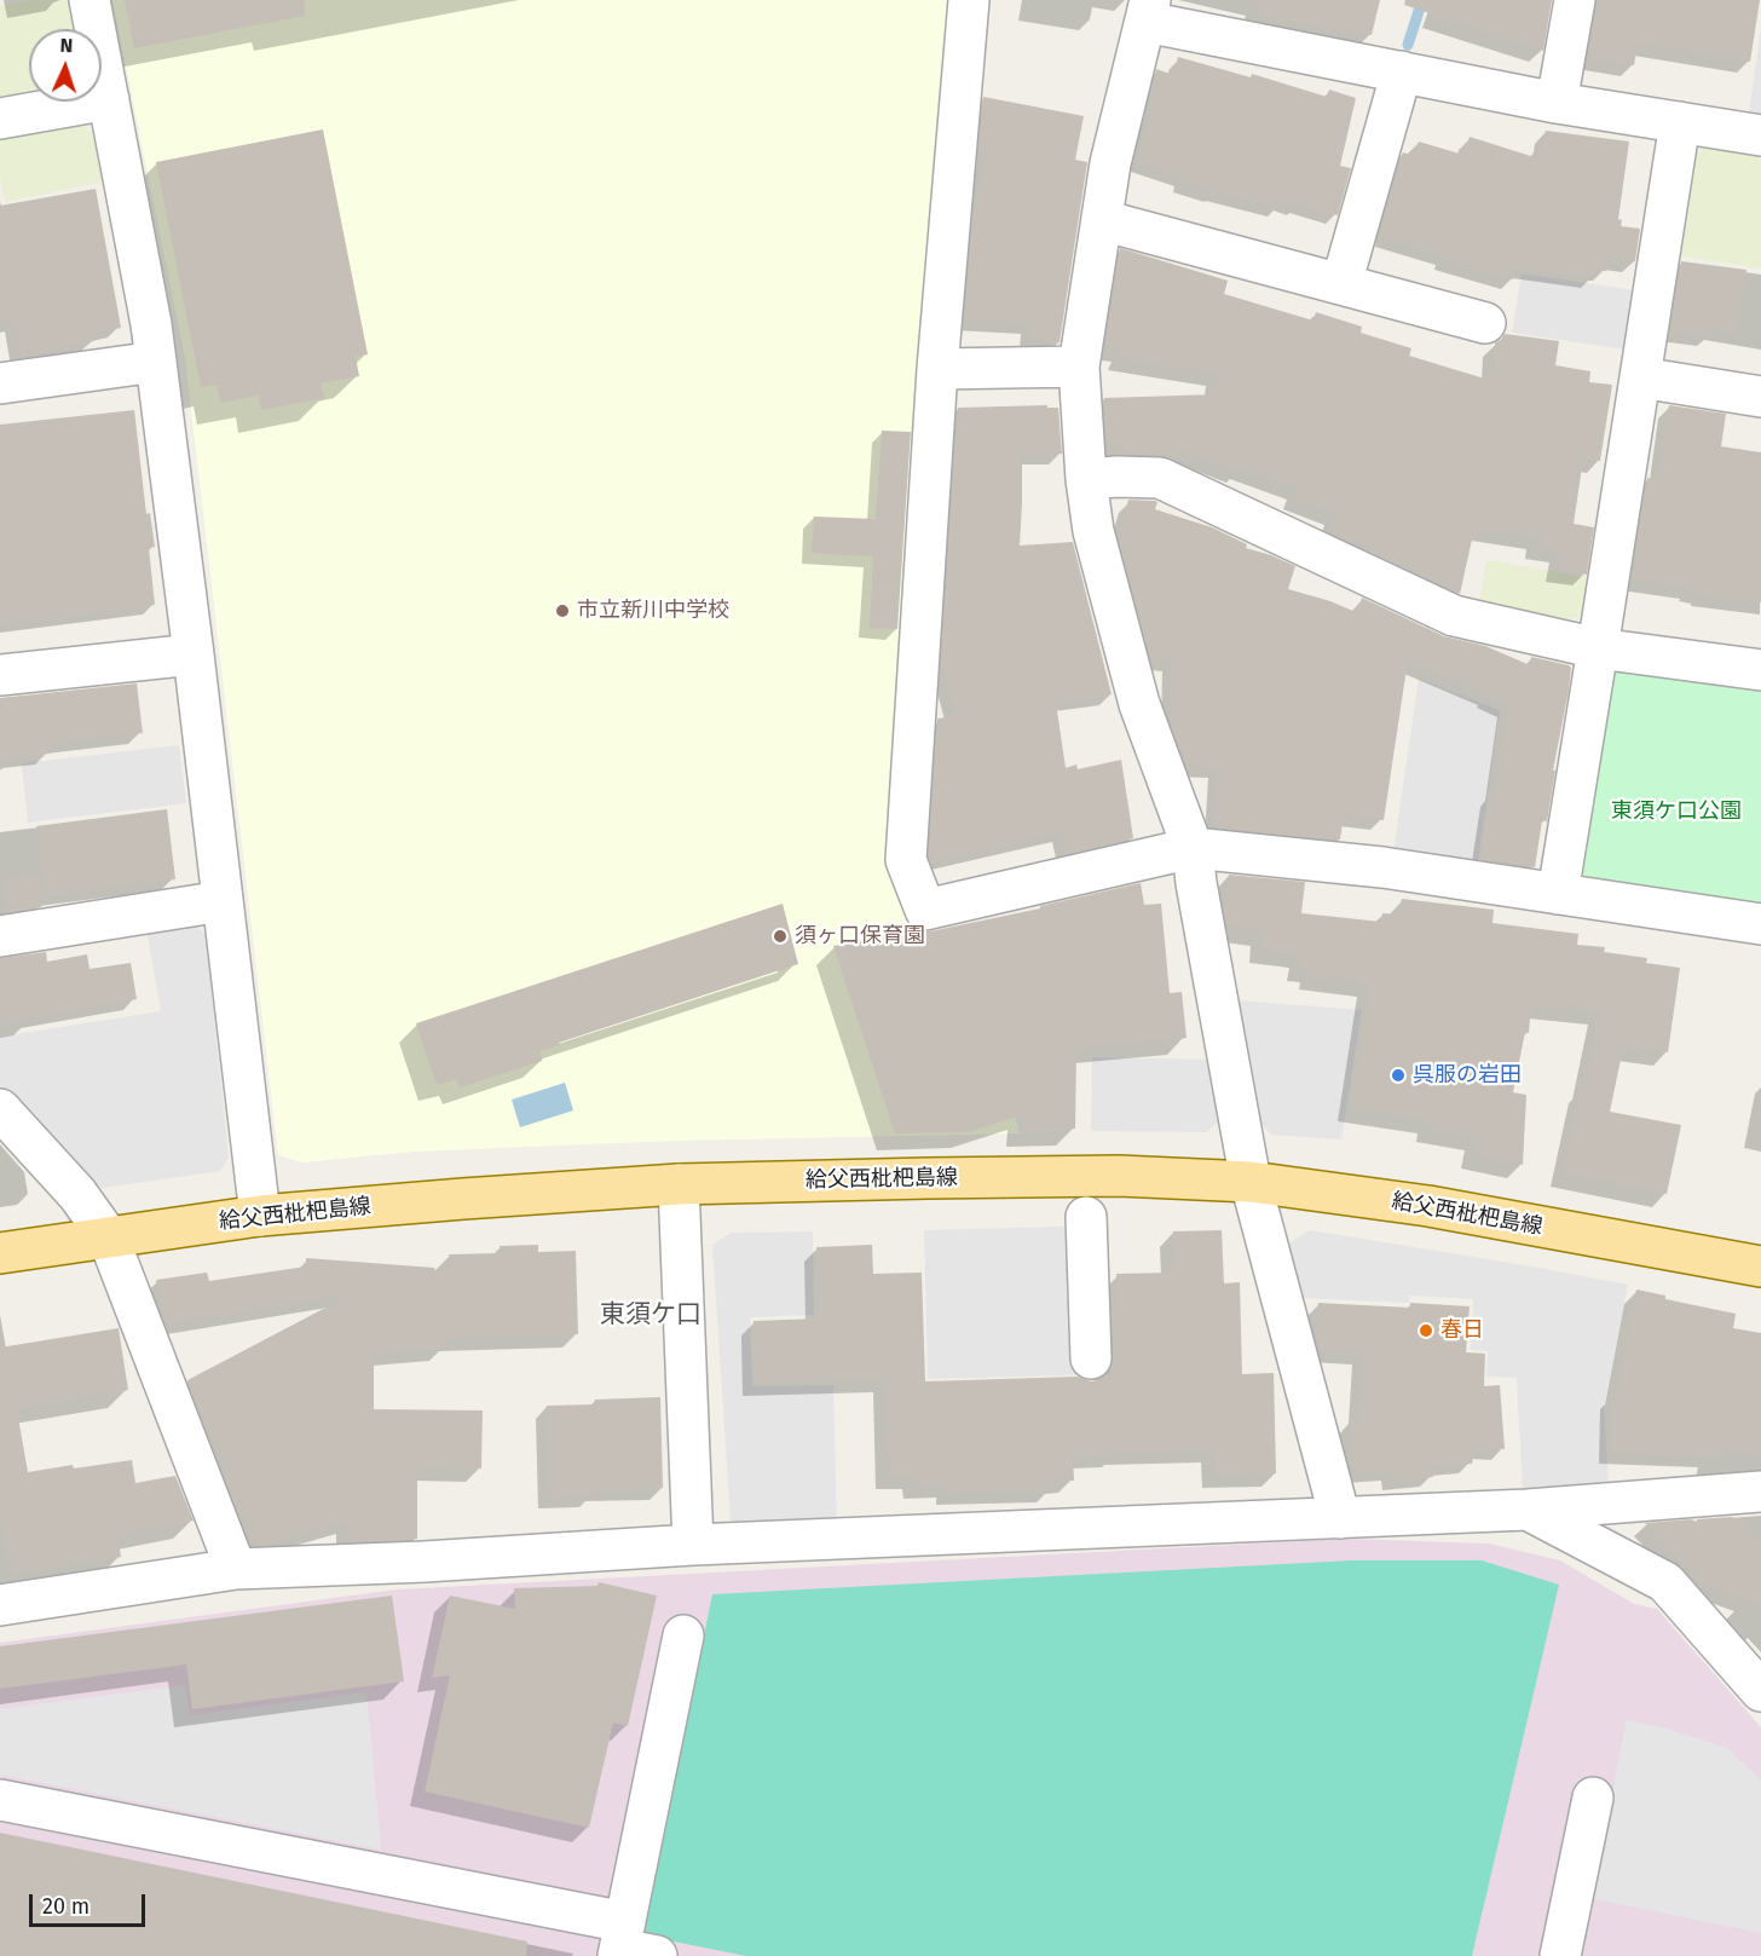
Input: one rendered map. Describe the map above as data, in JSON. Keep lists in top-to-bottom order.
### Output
{
  "streets": {
    "main road": ["給父西枇杷島線"]
  },
  "districts": ["東須ケ口"],
  "parks": ["東須ケ口公園"],
  "places": [
    "市立新川中学校",
    "須ヶ口保育園",
    "呉服の岩田",
    "春日"
  ],
  "scale_bar": "20 m",
  "north": "top"
}
